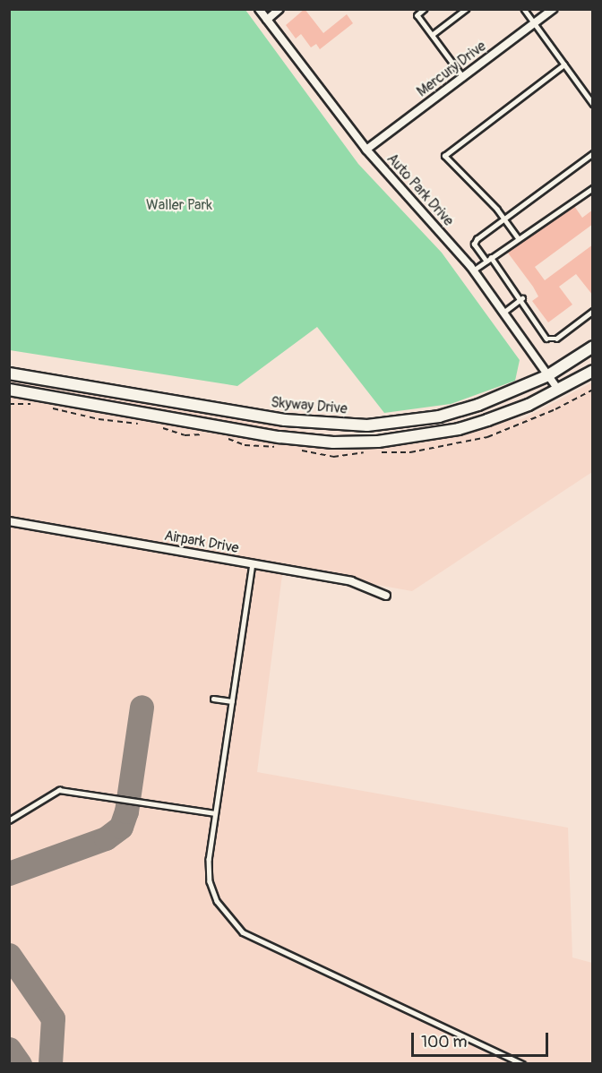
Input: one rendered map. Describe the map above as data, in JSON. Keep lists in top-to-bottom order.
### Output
{
  "streets": {
    "main road": ["Skyway Drive"],
    "street": ["Mercury Drive", "Auto Park Drive", "Airpark Drive"]
  },
  "crossings": [
    ["Mercury Drive", "Auto Park Drive"],
    ["Auto Park Drive", "Skyway Drive"]
  ],
  "parks": ["Waller Park"],
  "scale_bar": "100 m"
}
